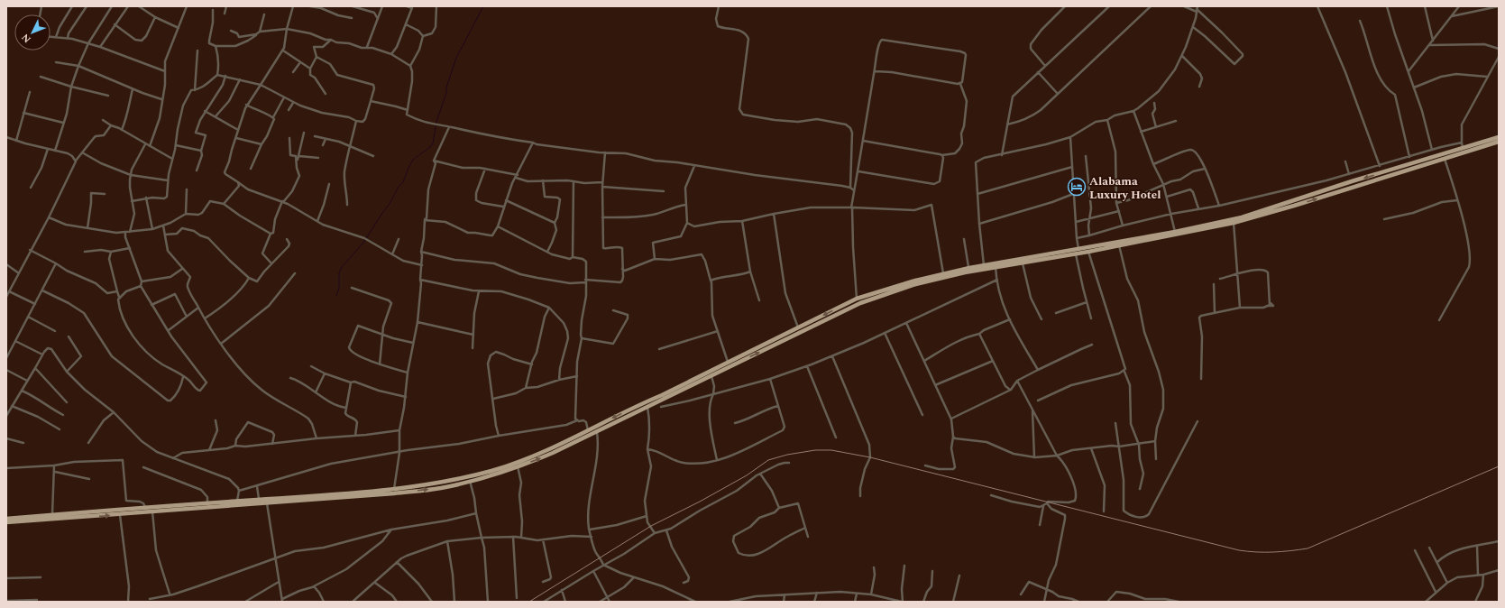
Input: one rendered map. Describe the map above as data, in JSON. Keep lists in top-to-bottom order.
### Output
{
  "places": {
    "hotel": ["Alabama Luxury Hotel"]
  },
  "north": "bottom left"
}
